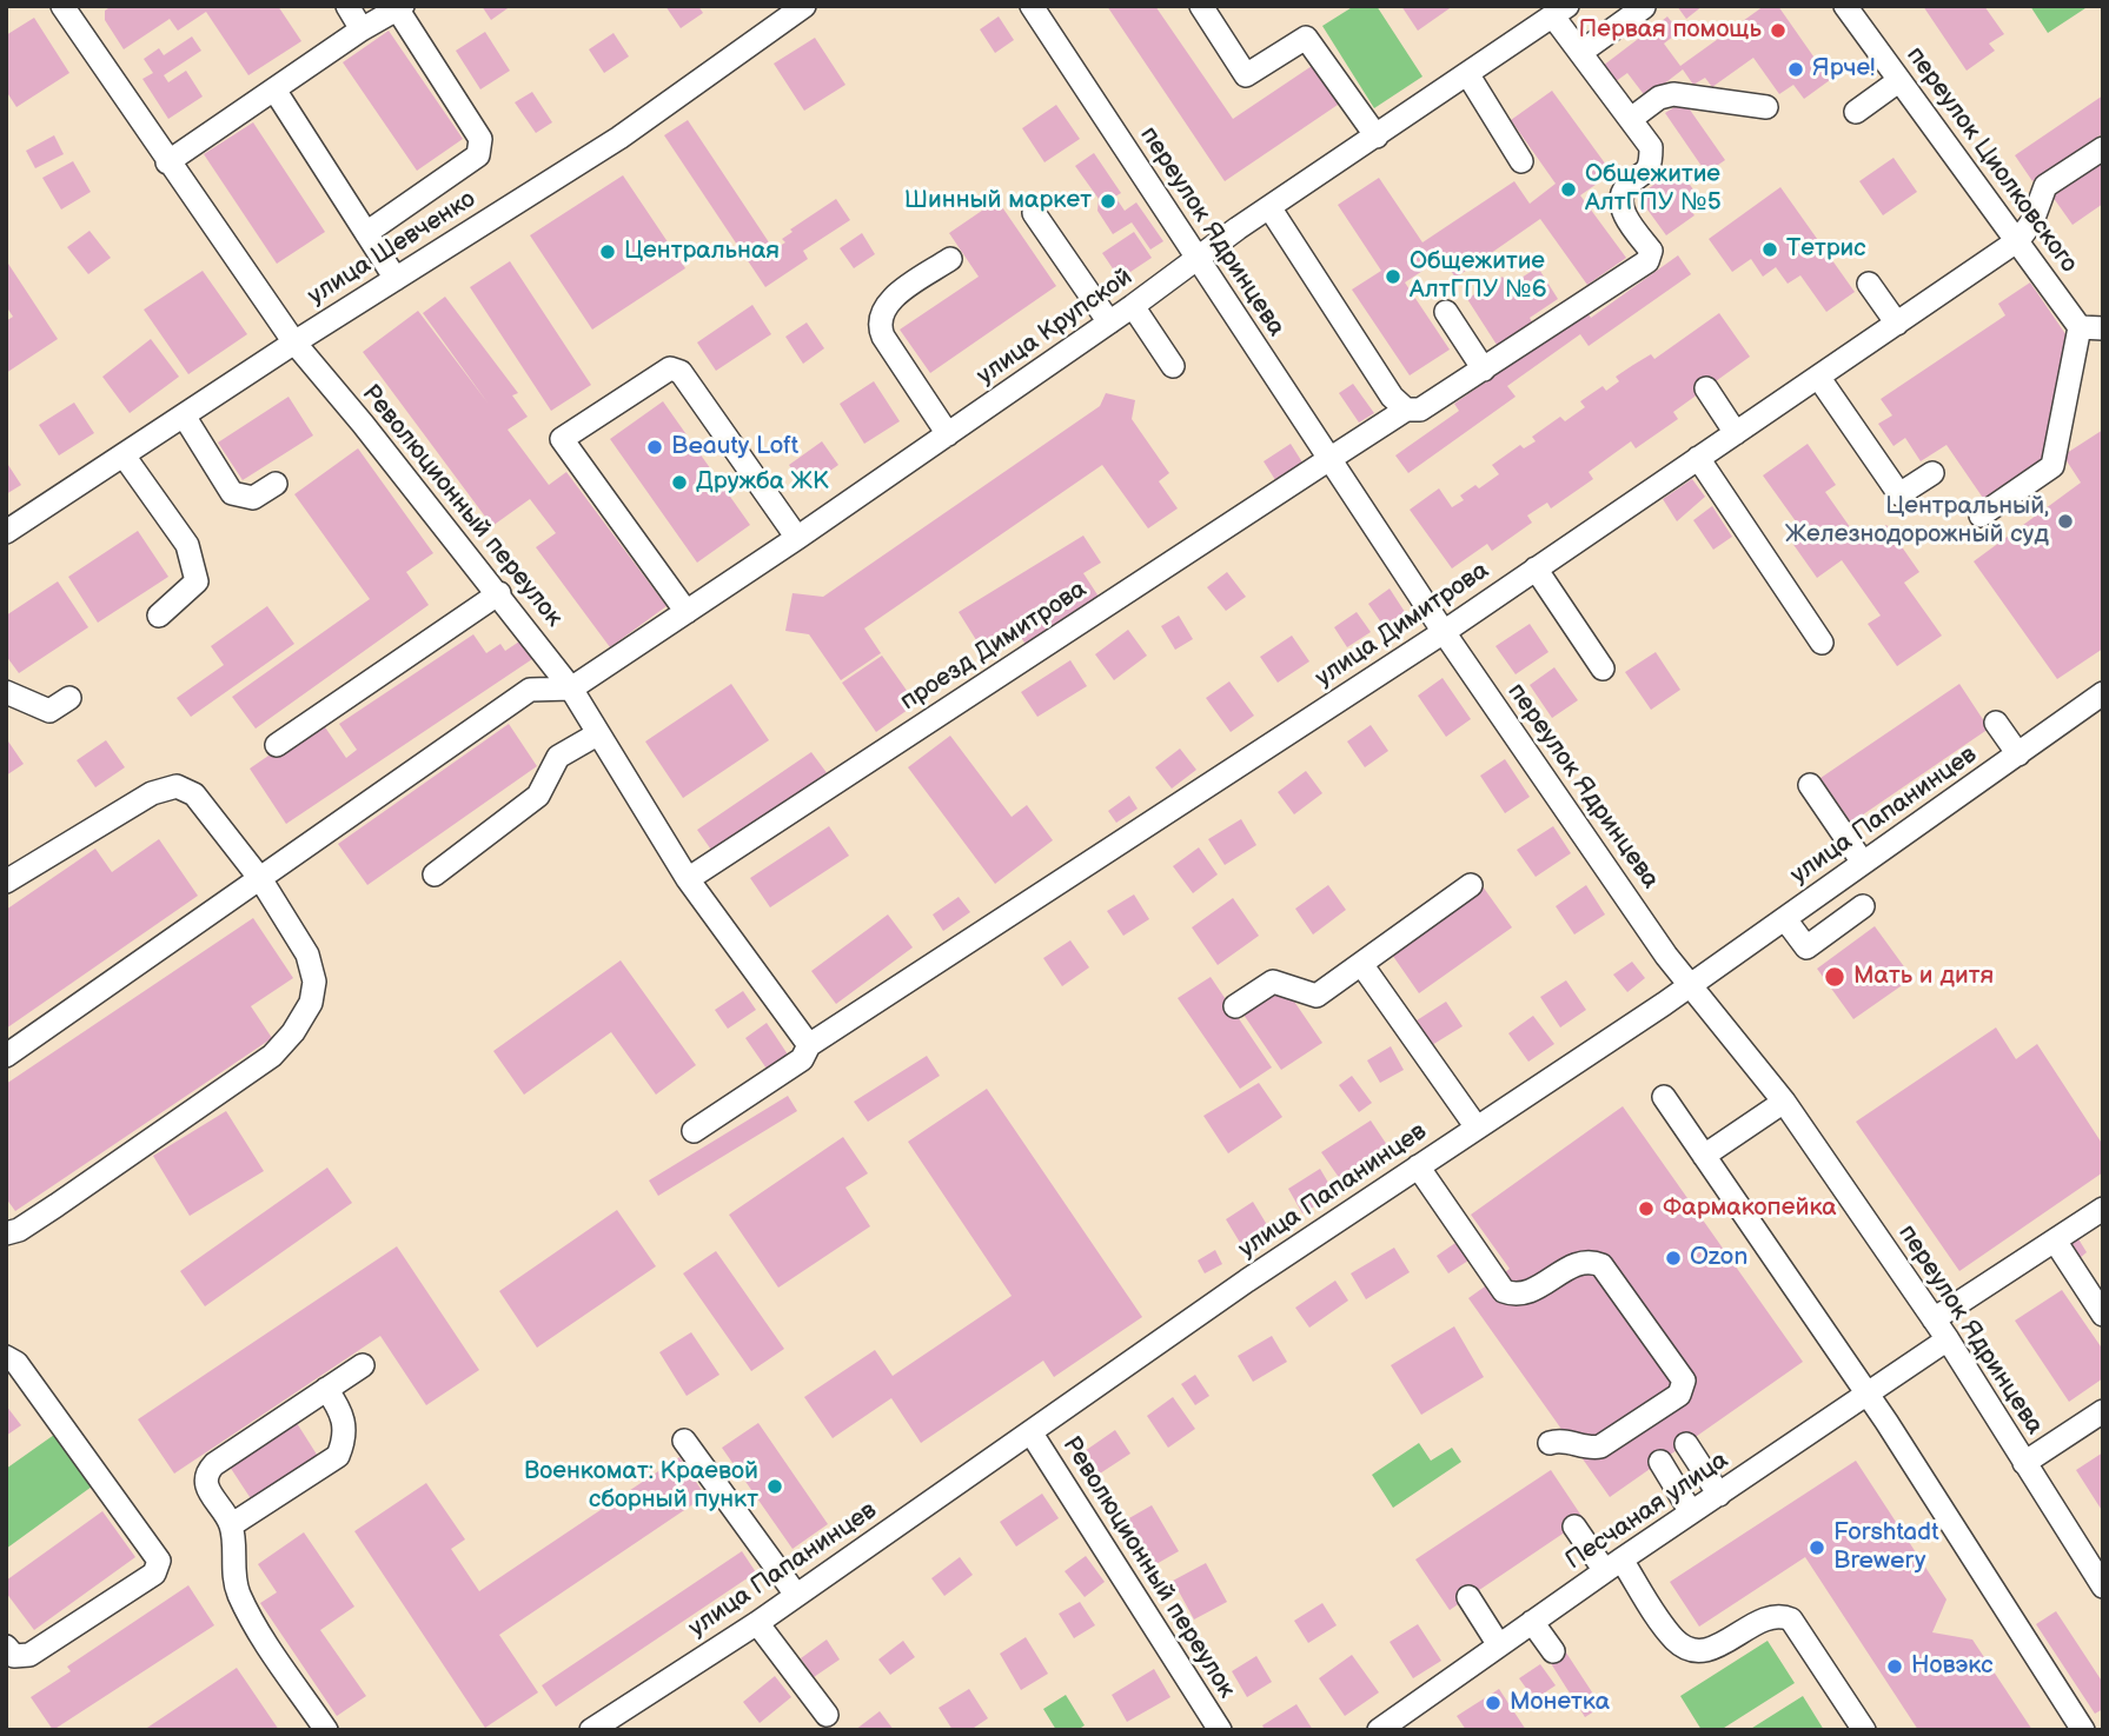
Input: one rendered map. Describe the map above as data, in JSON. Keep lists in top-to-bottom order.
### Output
{
  "streets": {
    "street": [
      "переулок Циолковского",
      "переулок Ядринцева",
      "улица Шевченко",
      "улица Крупской",
      "Революционный переулок",
      "улица Димитрова",
      "проезд Димитрова",
      "улица Папанинцев",
      "Песчаная улица"
    ]
  },
  "crossings": [
    ["переулок Циолковского", "улица Димитрова"],
    ["переулок Ядринцева", "улица Крупской"],
    ["переулок Ядринцева", "улица Димитрова"],
    ["переулок Ядринцева", "проезд Димитрова"],
    ["переулок Ядринцева", "улица Папанинцев"],
    ["переулок Ядринцева", "Песчаная улица"],
    ["улица Шевченко", "Революционный переулок"],
    ["улица Крупской", "Революционный переулок"],
    ["Революционный переулок", "улица Димитрова"],
    ["Революционный переулок", "проезд Димитрова"],
    ["Революционный переулок", "улица Папанинцев"]
  ],
  "places": [
    "Первая помощь",
    "Ярче!",
    "Общежитие АлтГПУ №5",
    "Шинный маркет",
    "Тетрис",
    "Центральная",
    "Общежитие АлтГПУ №6",
    "Beauty Loft",
    "Дружба ЖК",
    "Центральный, Железнодорожный суд",
    "Мать и дитя",
    "Фармакопейка",
    "Ozon",
    "Военкомат: Краевой сборный пункт",
    "Forshtadt Brewery",
    "Новэкс",
    "Монетка"
  ]
}
